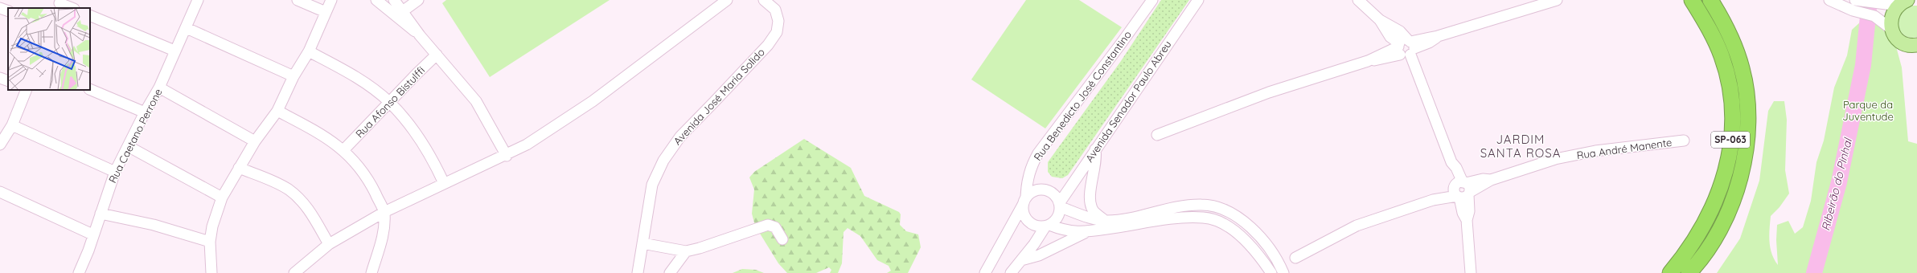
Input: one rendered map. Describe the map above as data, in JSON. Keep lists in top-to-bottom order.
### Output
{
  "streets": {
    "highway": ["SP-063"],
    "street": [
      "Rua Benedicto José Constantino",
      "Avenida José Maria Solido",
      "Avenida Senador Paulo Abreu",
      "Rua Afonso Bistulffi",
      "Rua Caetano Perrone",
      "Rua André Manente"
    ]
  },
  "crossings": [
    ["Rua Benedicto José Constantino", "Avenida Senador Paulo Abreu"]
  ],
  "districts": ["JARDIM SANTA ROSA"],
  "water": ["Ribeirão do Pinhal"],
  "parks": ["Parque da Juventude"]
}
